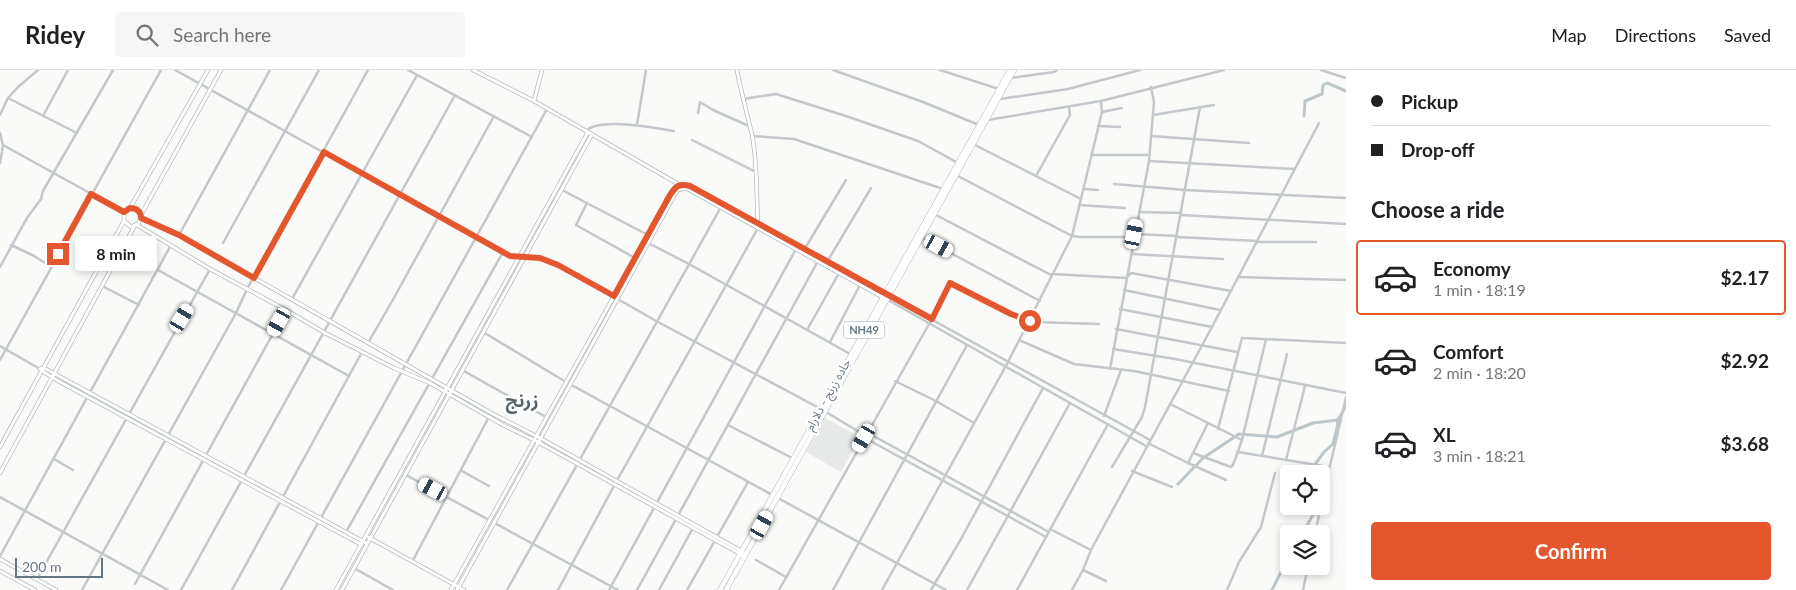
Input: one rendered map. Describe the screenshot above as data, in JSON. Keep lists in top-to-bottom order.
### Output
{
  "streets": {
    "highway": ["NH49", "جاده زرنج - دلارام"]
  },
  "districts": ["زرنج"],
  "scale_bar": "200 m",
  "page": {
    "header": "Ridey",
    "search": "Search here",
    "nav": ["Map", "Directions", "Saved"],
    "banner": ["Pickup", "Drop-off"],
    "heading": "Choose a ride",
    "bubble": "8 min",
    "list": [
      {
        "name": "Economy",
        "note": "1 min · 18:19",
        "value": "$2.17"
      },
      {
        "name": "Comfort",
        "note": "2 min · 18:20",
        "value": "$2.92"
      },
      {
        "name": "XL",
        "note": "3 min · 18:21",
        "value": "$3.68"
      }
    ],
    "buttons": "Confirm",
    "scale": "200 m"
  }
}
